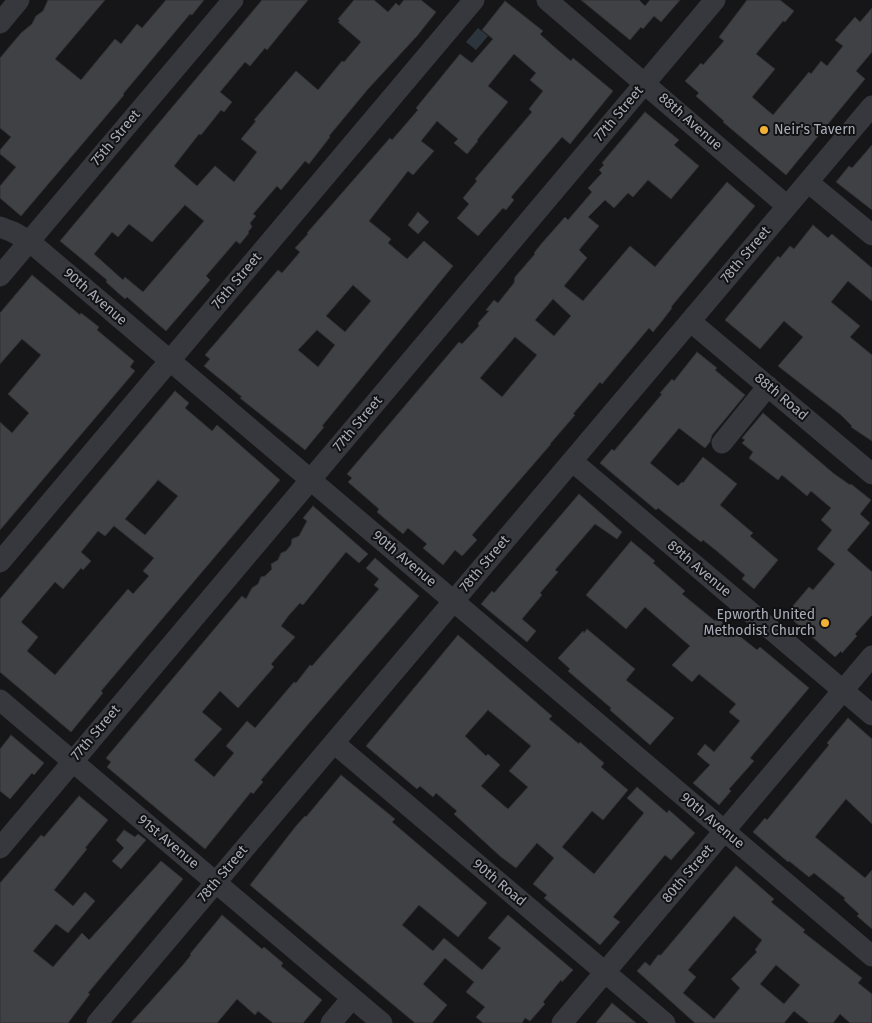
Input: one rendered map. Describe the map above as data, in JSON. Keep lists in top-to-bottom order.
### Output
{
  "streets": {
    "street": [
      "77th Street",
      "88th Avenue",
      "75th Street",
      "78th Street",
      "76th Street",
      "90th Avenue",
      "88th Road",
      "89th Avenue",
      "91st Avenue",
      "80th Street",
      "90th Road"
    ]
  },
  "crossings": [
    ["77th Street", "88th Avenue"],
    ["77th Street", "90th Avenue"],
    ["77th Street", "91st Avenue"],
    ["88th Avenue", "78th Street"],
    ["75th Street", "90th Avenue"],
    ["78th Street", "90th Avenue"],
    ["78th Street", "88th Road"],
    ["78th Street", "89th Avenue"],
    ["78th Street", "91st Avenue"],
    ["78th Street", "90th Road"],
    ["76th Street", "90th Avenue"],
    ["90th Avenue", "80th Street"],
    ["89th Avenue", "80th Street"],
    ["80th Street", "90th Road"]
  ],
  "places": ["Neir's Tavern", "Epworth United Methodist Church"]
}
